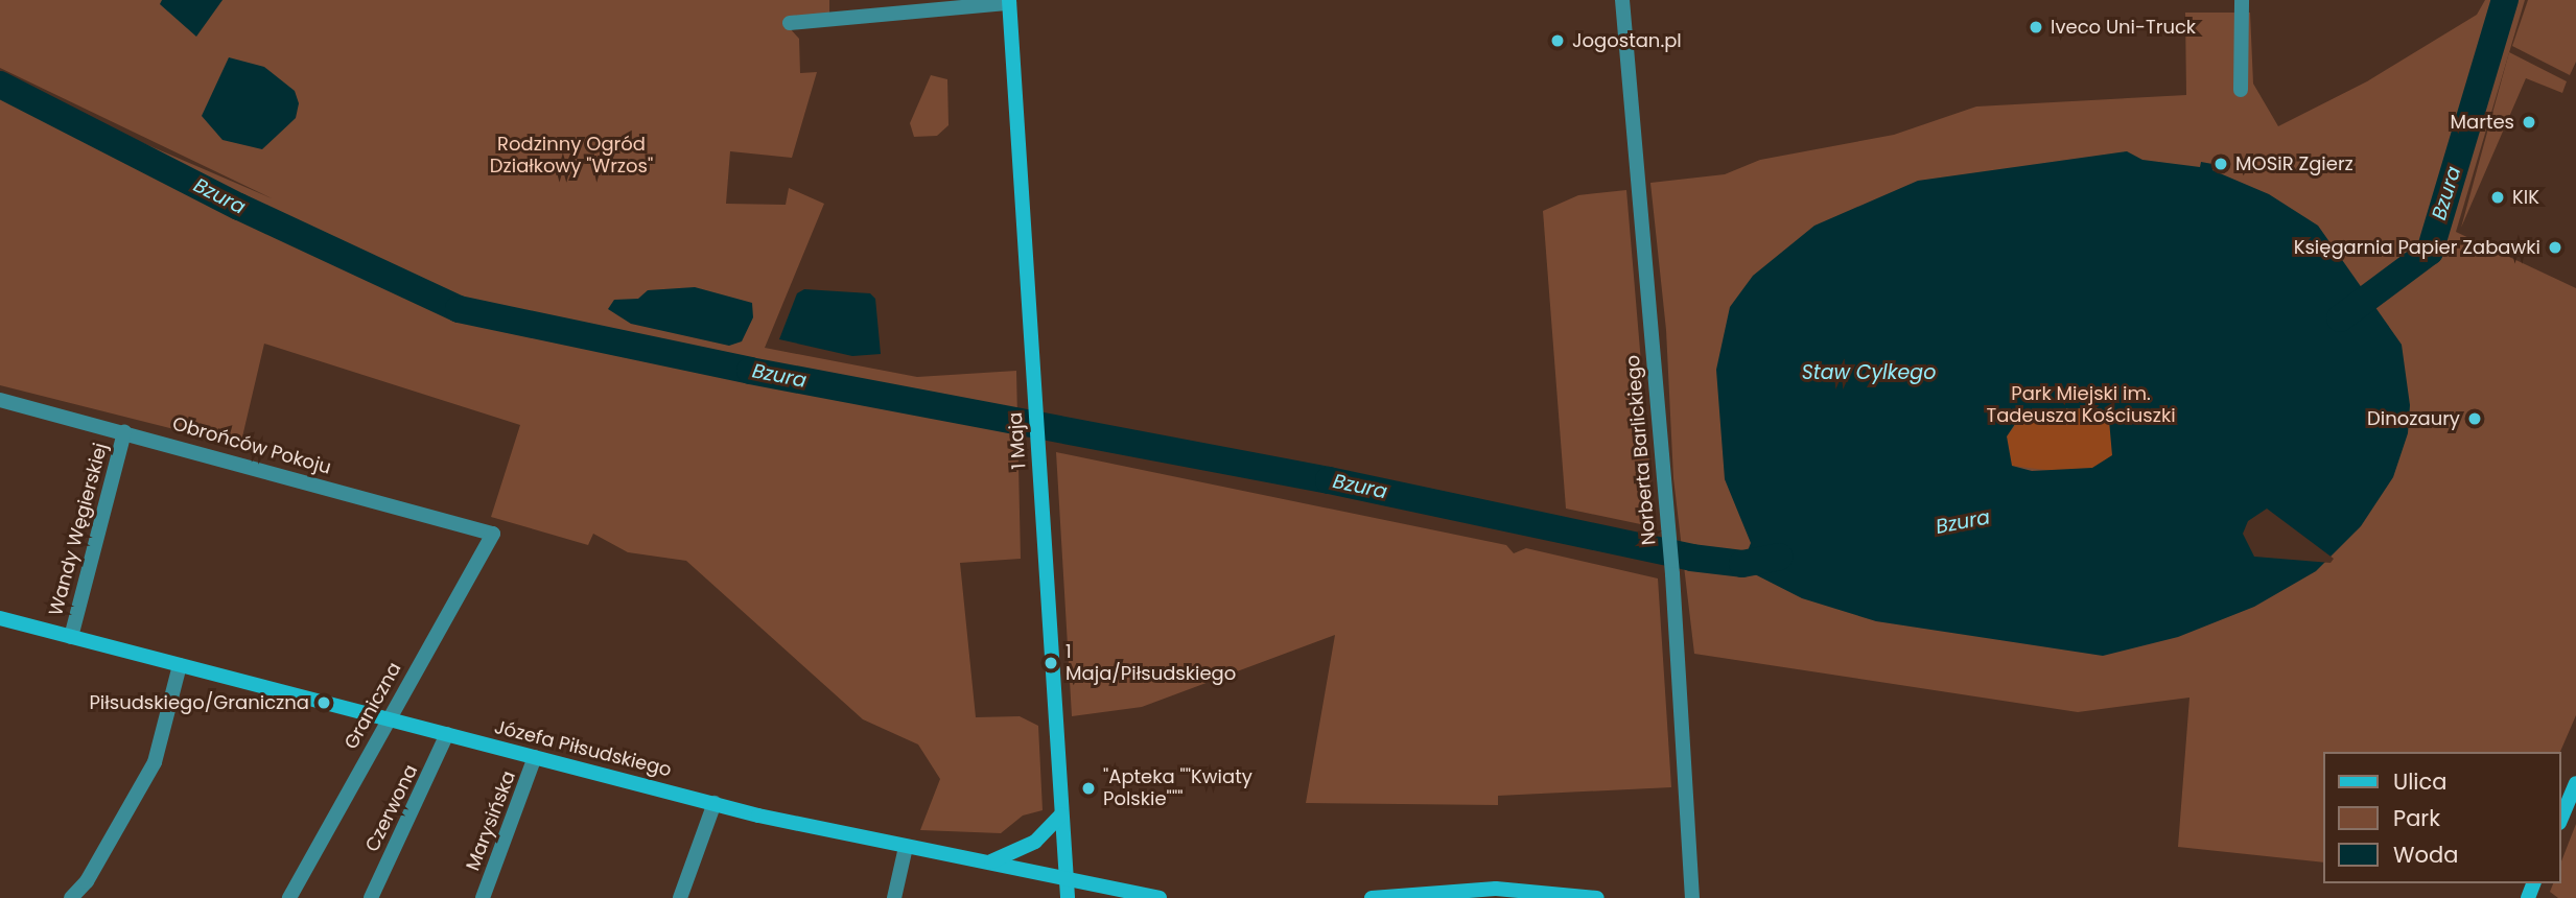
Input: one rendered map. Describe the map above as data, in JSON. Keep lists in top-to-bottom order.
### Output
{
  "streets": {
    "street": [
      "1 Maja",
      "Obrońców Pokoju",
      "Norberta Barlickiego",
      "Wandy Węgierskiej",
      "Graniczna",
      "Józefa Piłsudskiego",
      "Czerwona",
      "Marysińska"
    ]
  },
  "crossings": [
    ["1 Maja", "Józefa Piłsudskiego"],
    ["Obrońców Pokoju", "Wandy Węgierskiej"],
    ["Obrońców Pokoju", "Graniczna"],
    ["Wandy Węgierskiej", "Józefa Piłsudskiego"],
    ["Graniczna", "Józefa Piłsudskiego"],
    ["Józefa Piłsudskiego", "Czerwona"],
    ["Józefa Piłsudskiego", "Marysińska"]
  ],
  "water": ["Bzura", "Staw Cylkego"],
  "parks": ["Rodzinny Ogród Działkowy \"Wrzos\"", "Park Miejski im. Tadeusza Kościuszki"],
  "places": [
    "Iveco Uni-Truck",
    "Jogostan.pl",
    "Martes",
    "MOSiR Zgierz",
    "KIK",
    "Księgarnia Papier Zabawki",
    "Dinozaury",
    "1 Maja/Piłsudskiego",
    "Piłsudskiego/Graniczna",
    "\"Apteka \"\"Kwiaty Polskie\"\"\""
  ],
  "legend": ["Ulica", "Park", "Woda"]
}
